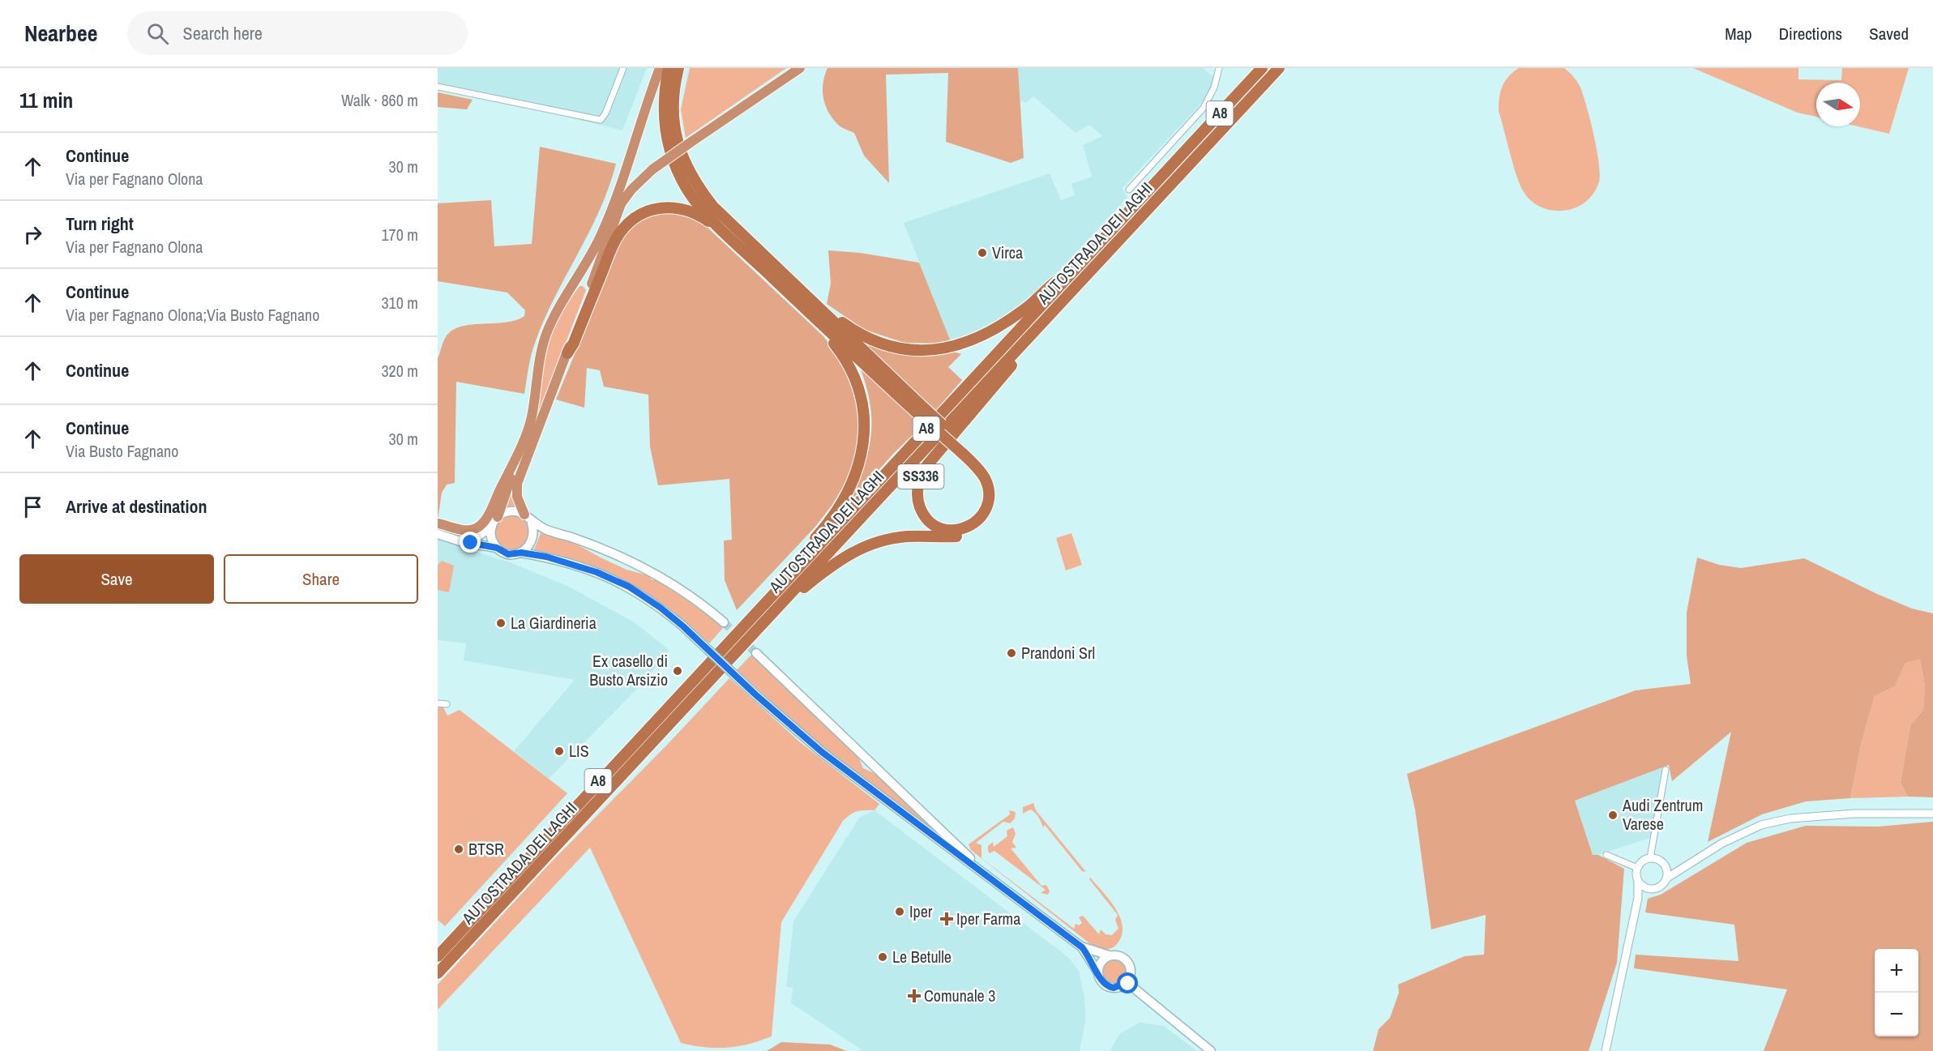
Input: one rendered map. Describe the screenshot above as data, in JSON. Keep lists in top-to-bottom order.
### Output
{
  "streets": {
    "highway": ["A8", "AUTOSTRADA DEI LAGHI", "SS336"]
  },
  "crossings": [
    ["AUTOSTRADA DEI LAGHI", "SS336"]
  ],
  "places": {
    "other": [
      "Virca",
      "La Giardineria",
      "Prandoni Srl",
      "Ex casello di Busto Arsizio",
      "LIS",
      "Audi Zentrum Varese",
      "BTSR",
      "Iper",
      "Le Betulle"
    ],
    "health": ["Iper Farma", "Comunale 3"]
  },
  "north": "right",
  "page": {
    "header": "Nearbee",
    "search": "Search here",
    "nav": ["Map", "Directions", "Saved"],
    "heading": ["11 min", "Walk · 860 m"],
    "list": [
      ["Continue", "Via per Fagnano Olona", "30 m"],
      ["Turn right", "Via per Fagnano Olona", "170 m"],
      ["Continue", "Via per Fagnano Olona;Via Busto Fagnano", "310 m"],
      ["Continue", "320 m"],
      ["Continue", "Via Busto Fagnano", "30 m"],
      "Arrive at destination"
    ],
    "buttons": ["Save", "Share"],
    "map_buttons": ["+", "−"]
  }
}
